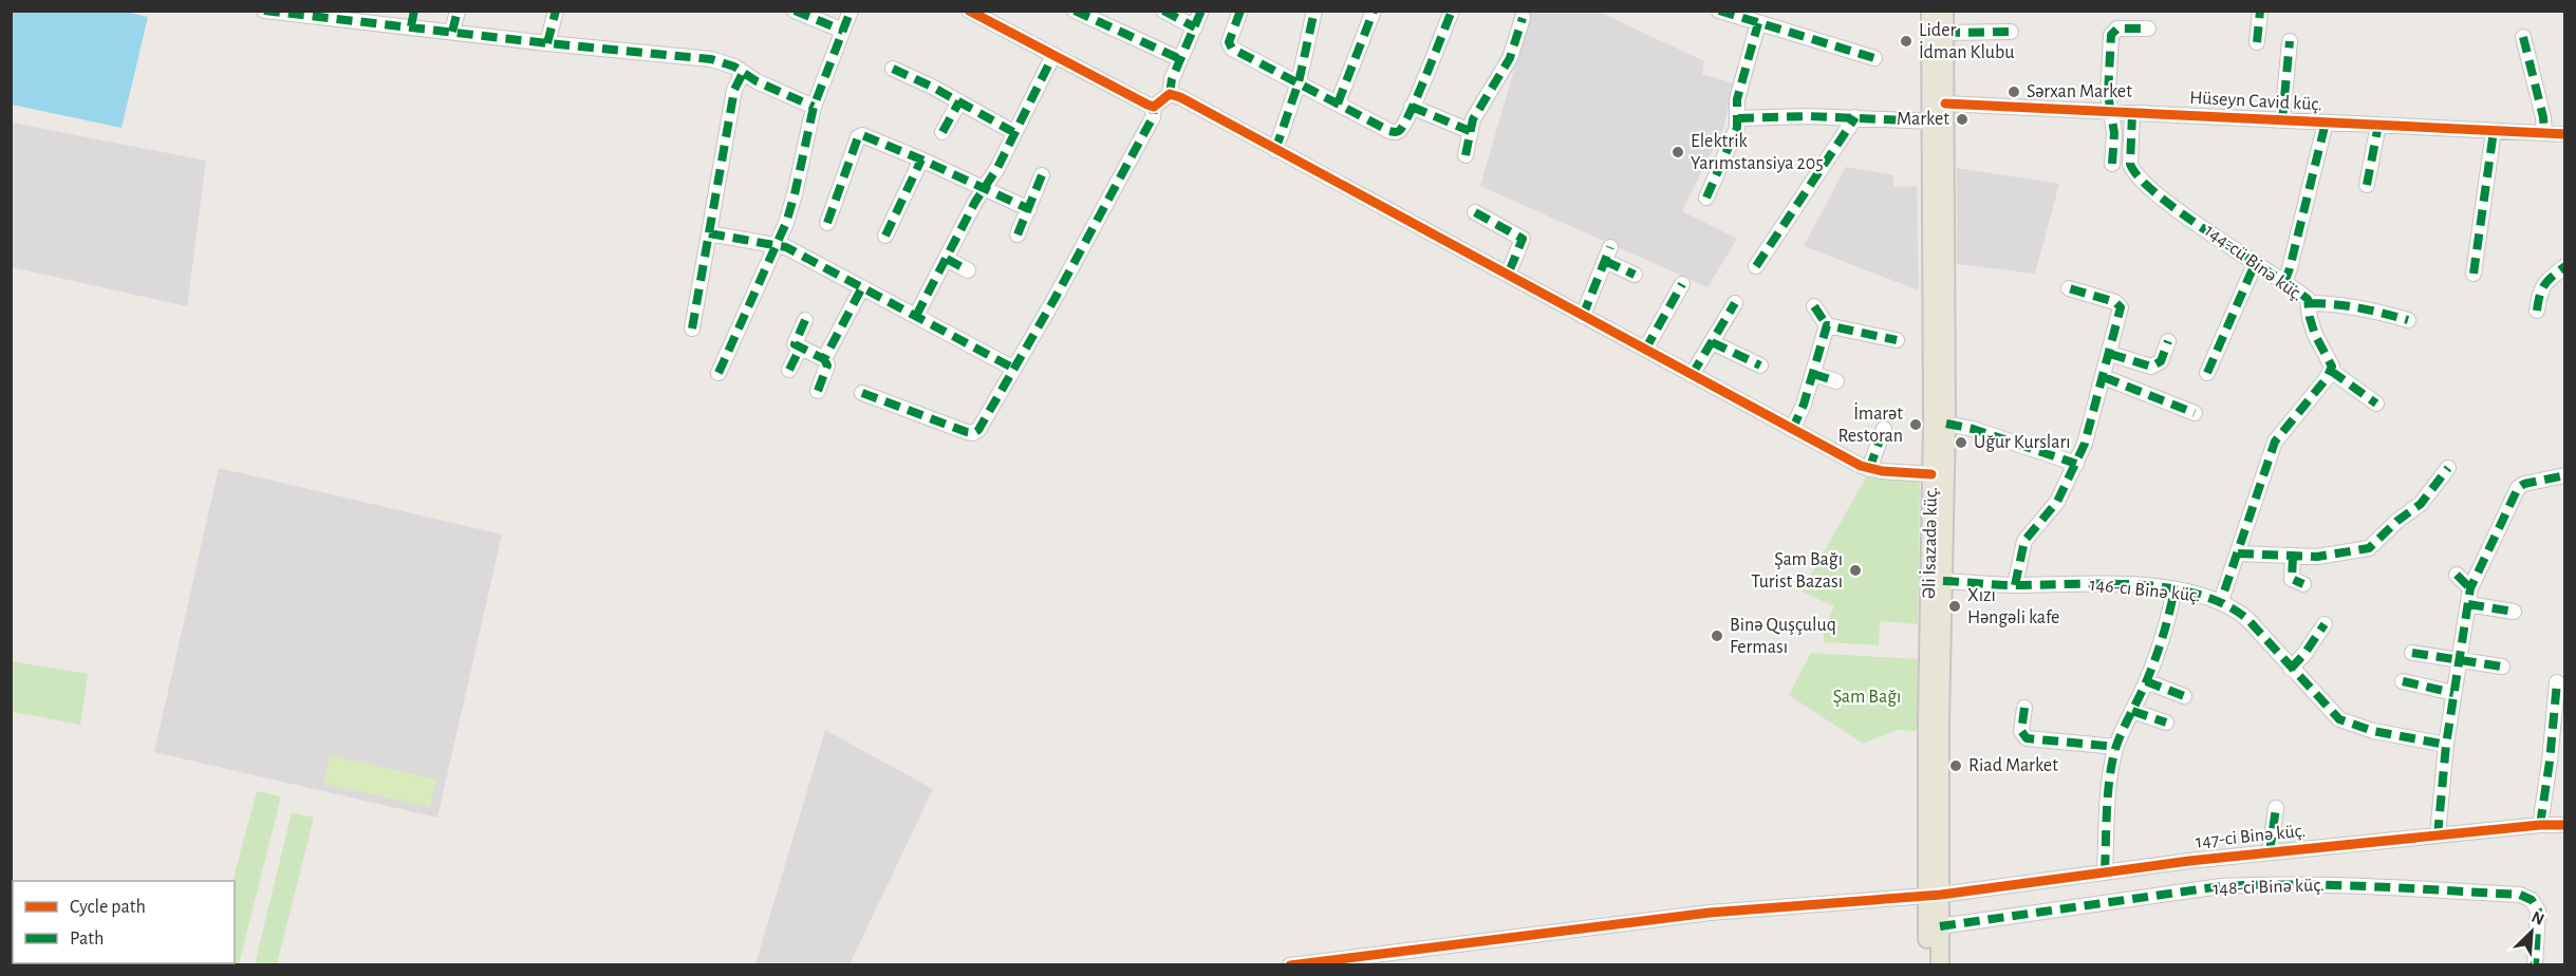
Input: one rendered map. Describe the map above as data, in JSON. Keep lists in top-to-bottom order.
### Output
{
  "streets": {
    "main road": ["Əli İsazadə küç."],
    "street": [
      "Hüseyn Cavid küç.",
      "144-cü Binə küç.",
      "146-cı Binə küç.",
      "147-ci Binə küç.",
      "148-ci Binə küç."
    ]
  },
  "crossings": [
    ["Hüseyn Cavid küç.", "144-cü Binə küç."],
    ["Əli İsazadə küç.", "146-cı Binə küç."],
    ["Əli İsazadə küç.", "147-ci Binə küç."],
    ["Əli İsazadə küç.", "148-ci Binə küç."]
  ],
  "parks": ["Şam Bağı"],
  "places": [
    "Lider İdman Klubu",
    "Sərxan Market",
    "Market",
    "Elektrik Yarımstansiya 205",
    "İmarət Restoran",
    "Uğur Kursları",
    "Şam Bağı Turist Bazası",
    "Xızı Həngəli kafe",
    "Binə Quşçuluq Ferması",
    "Riad Market"
  ],
  "legend": ["Cycle path", "Path"],
  "north": "top right"
}
